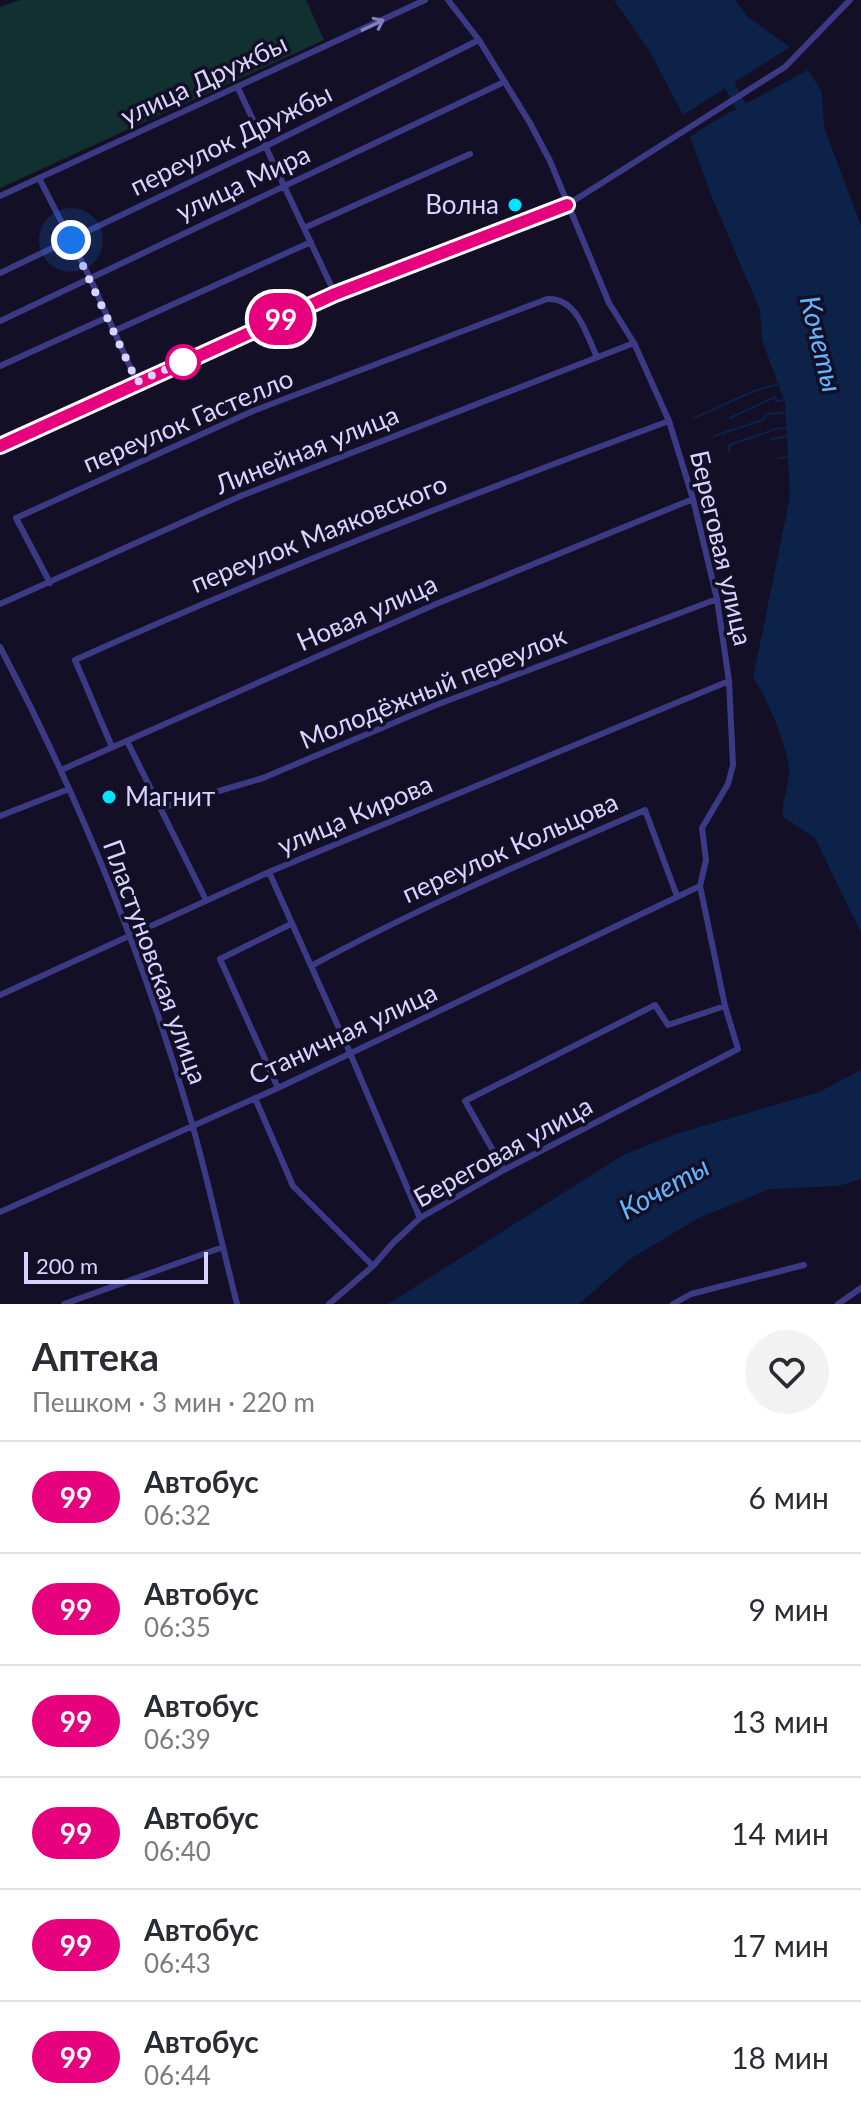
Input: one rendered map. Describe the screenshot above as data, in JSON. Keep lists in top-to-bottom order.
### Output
{
  "streets": {
    "street": [
      "улица Дружбы",
      "переулок Дружбы",
      "улица Мира",
      "переулок Гастелло",
      "Линейная улица",
      "переулок Маяковского",
      "Береговая улица",
      "Новая улица",
      "Молодёжный переулок",
      "улица Кирова",
      "переулок Кольцова",
      "Пластуновская улица",
      "Станичная улица"
    ]
  },
  "crossings": [
    ["переулок Дружбы", "Береговая улица"],
    ["улица Мира", "Береговая улица"],
    ["переулок Гастелло", "Линейная улица"],
    ["Линейная улица", "Береговая улица"],
    ["переулок Маяковского", "Береговая улица"],
    ["переулок Маяковского", "Новая улица"],
    ["Береговая улица", "Новая улица"],
    ["Береговая улица", "Молодёжный переулок"],
    ["Береговая улица", "улица Кирова"],
    ["Береговая улица", "Станичная улица"],
    ["Новая улица", "Пластуновская улица"],
    ["улица Кирова", "Пластуновская улица"],
    ["переулок Кольцова", "Станичная улица"],
    ["Пластуновская улица", "Станичная улица"]
  ],
  "one_way": ["улица Дружбы"],
  "water": ["Кочеты"],
  "places": ["Волна", "Магнит"],
  "lines": ["bus line 99"],
  "scale_bar": "200 m",
  "page": {
    "on_map": "99",
    "scale": "200 m",
    "heading": ["Аптека", "Пешком · 3 мин · 220 m"],
    "list": [
      {
        "mark": "99",
        "name": "Автобус",
        "note": "06:32",
        "value": "6 мин"
      },
      {
        "mark": "99",
        "name": "Автобус",
        "note": "06:35",
        "value": "9 мин"
      },
      {
        "mark": "99",
        "name": "Автобус",
        "note": "06:39",
        "value": "13 мин"
      },
      {
        "mark": "99",
        "name": "Автобус",
        "note": "06:40",
        "value": "14 мин"
      },
      {
        "mark": "99",
        "name": "Автобус",
        "note": "06:43",
        "value": "17 мин"
      },
      {
        "mark": "99",
        "name": "Автобус",
        "note": "06:44",
        "value": "18 мин"
      }
    ]
  }
}
